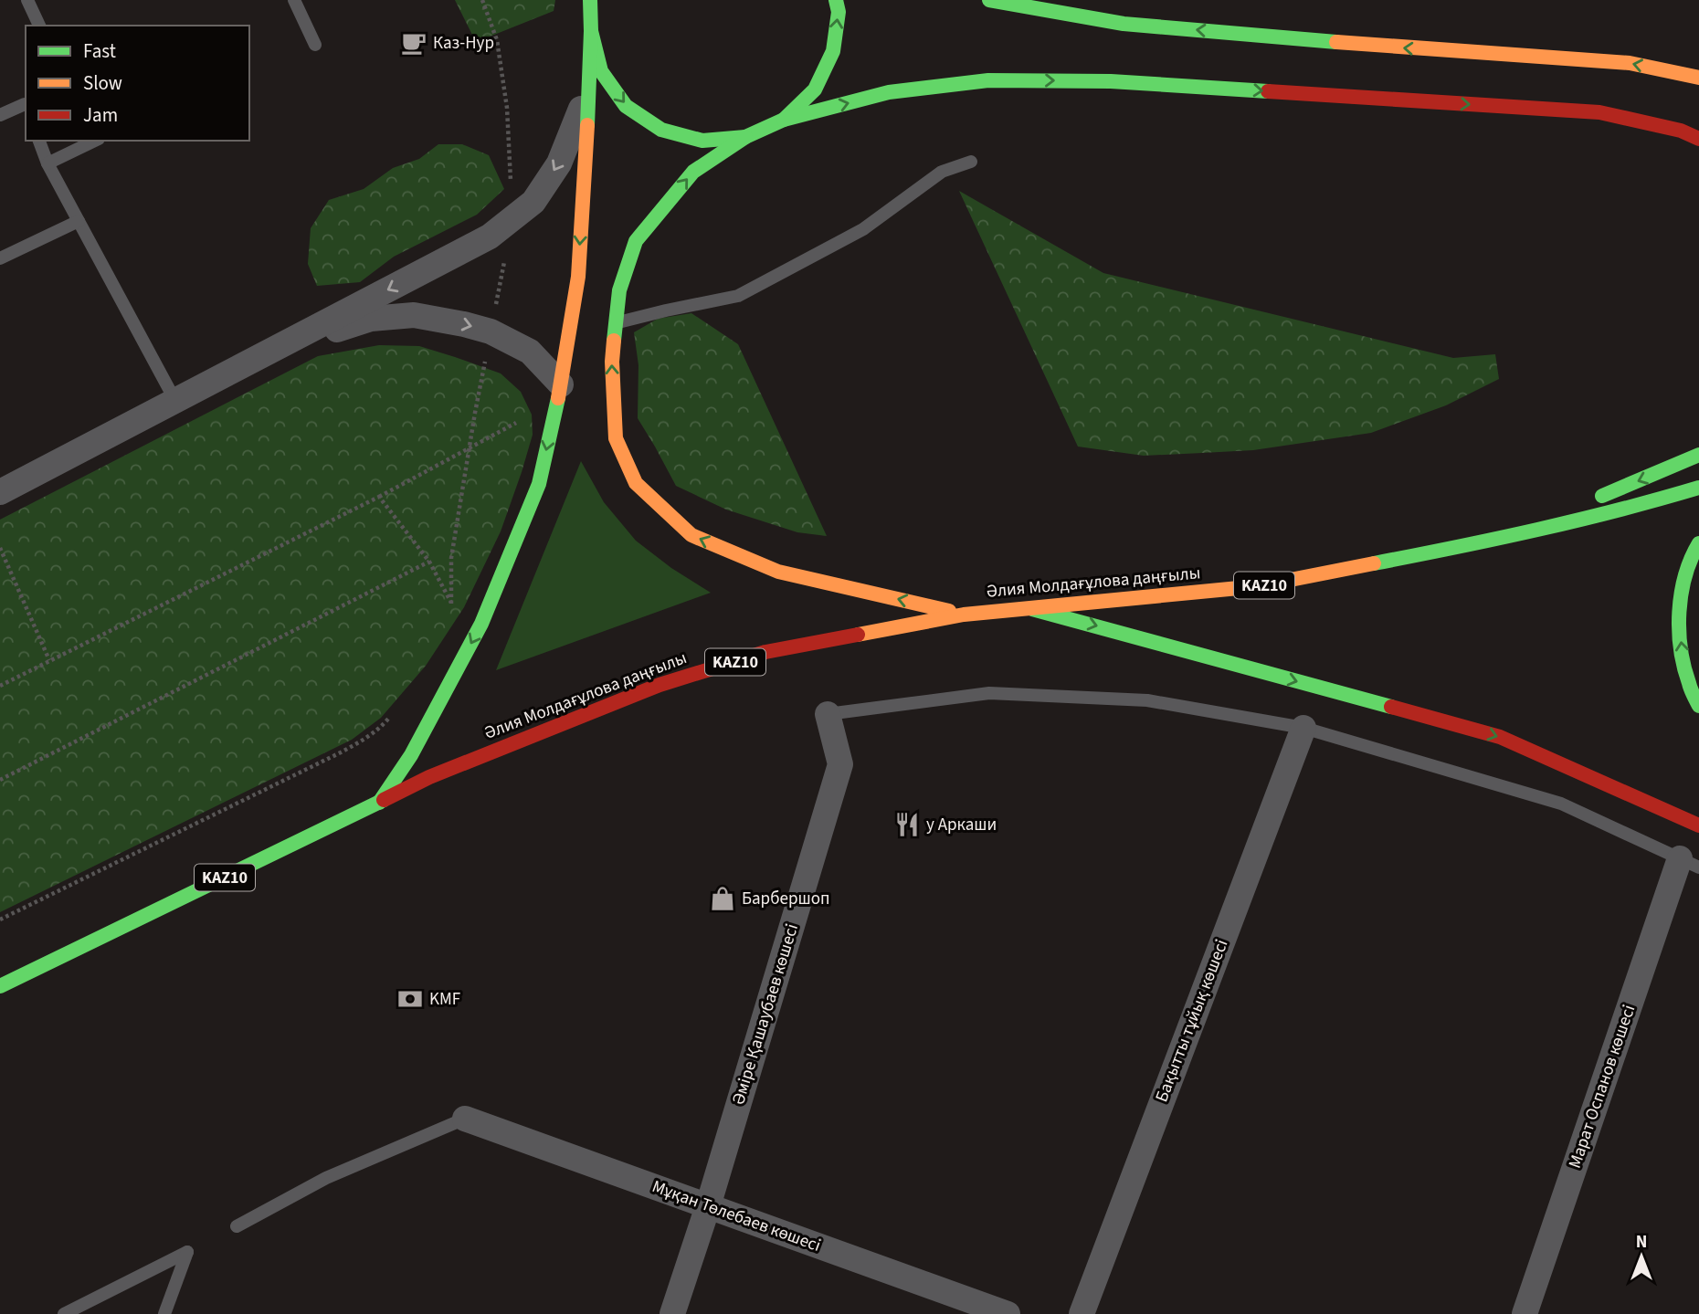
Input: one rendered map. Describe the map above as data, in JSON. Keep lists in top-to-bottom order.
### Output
{
  "streets": {
    "main road": ["Әлия Молдағұлова даңғылы", "KAZ10"],
    "street": [
      "Әміре Қашаубаев көшесі",
      "Бақытты тұйық көшесі",
      "Марат Оспанов көшесі",
      "Мұқан Төлебаев көшесі"
    ]
  },
  "crossings": [
    ["Әлия Молдағұлова даңғылы", "KAZ10"],
    ["Әміре Қашаубаев көшесі", "Мұқан Төлебаев көшесі"]
  ],
  "places": {
    "cafe": ["Каз-Нур"],
    "restaurant": ["у Аркаши"],
    "shop": ["Барбершоп"],
    "bank": ["KMF"]
  },
  "legend": ["Fast", "Slow", "Jam"],
  "north": "top"
}
